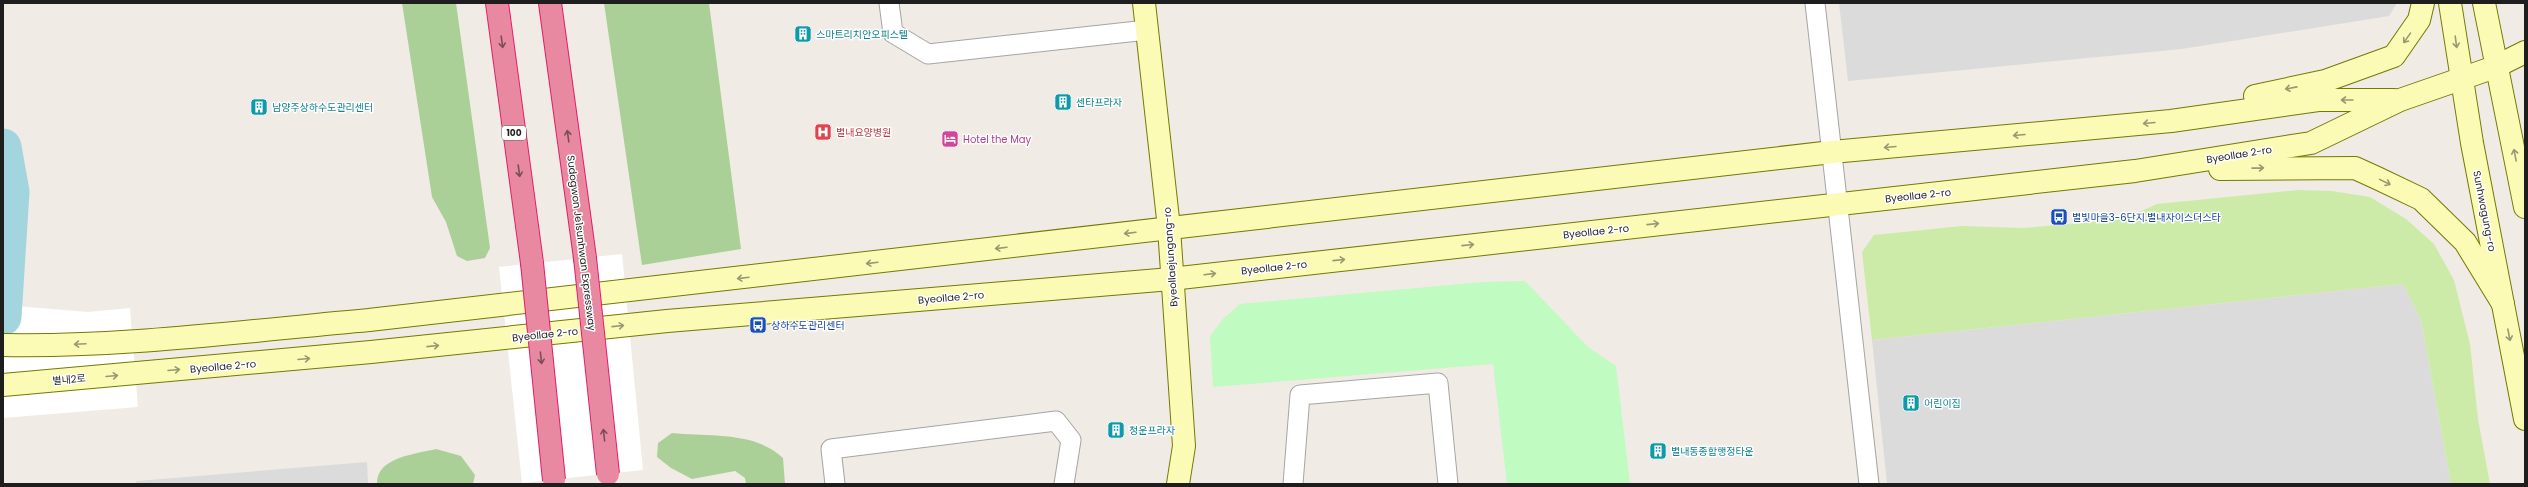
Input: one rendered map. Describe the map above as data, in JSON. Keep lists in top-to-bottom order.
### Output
{
  "streets": {
    "highway": ["100", "Sudogwon Je1sunhwan Expressway"],
    "street": [
      "Byeollae 2-ro",
      "Sunhwagung-ro",
      "Byeollaejungang-ro",
      "별내2로"
    ]
  },
  "crossings": [
    ["Byeollae 2-ro", "Sunhwagung-ro"],
    ["Byeollae 2-ro", "Byeollaejungang-ro"],
    ["Byeollae 2-ro", "별내2로"]
  ],
  "one_way": ["별내2로"],
  "places": {
    "building": [
      "스마트리치안오피스텔",
      "센타프라자",
      "남양주상하수도관리센터",
      "어린이집",
      "청운프라자",
      "별내동종합행정타운"
    ],
    "hospital": ["별내요양병원"],
    "hotel": ["Hotel the May"],
    "bus stop": ["별빛마을3-6단지.별내자이스더스타", "상하수도관리센터"]
  }
}
